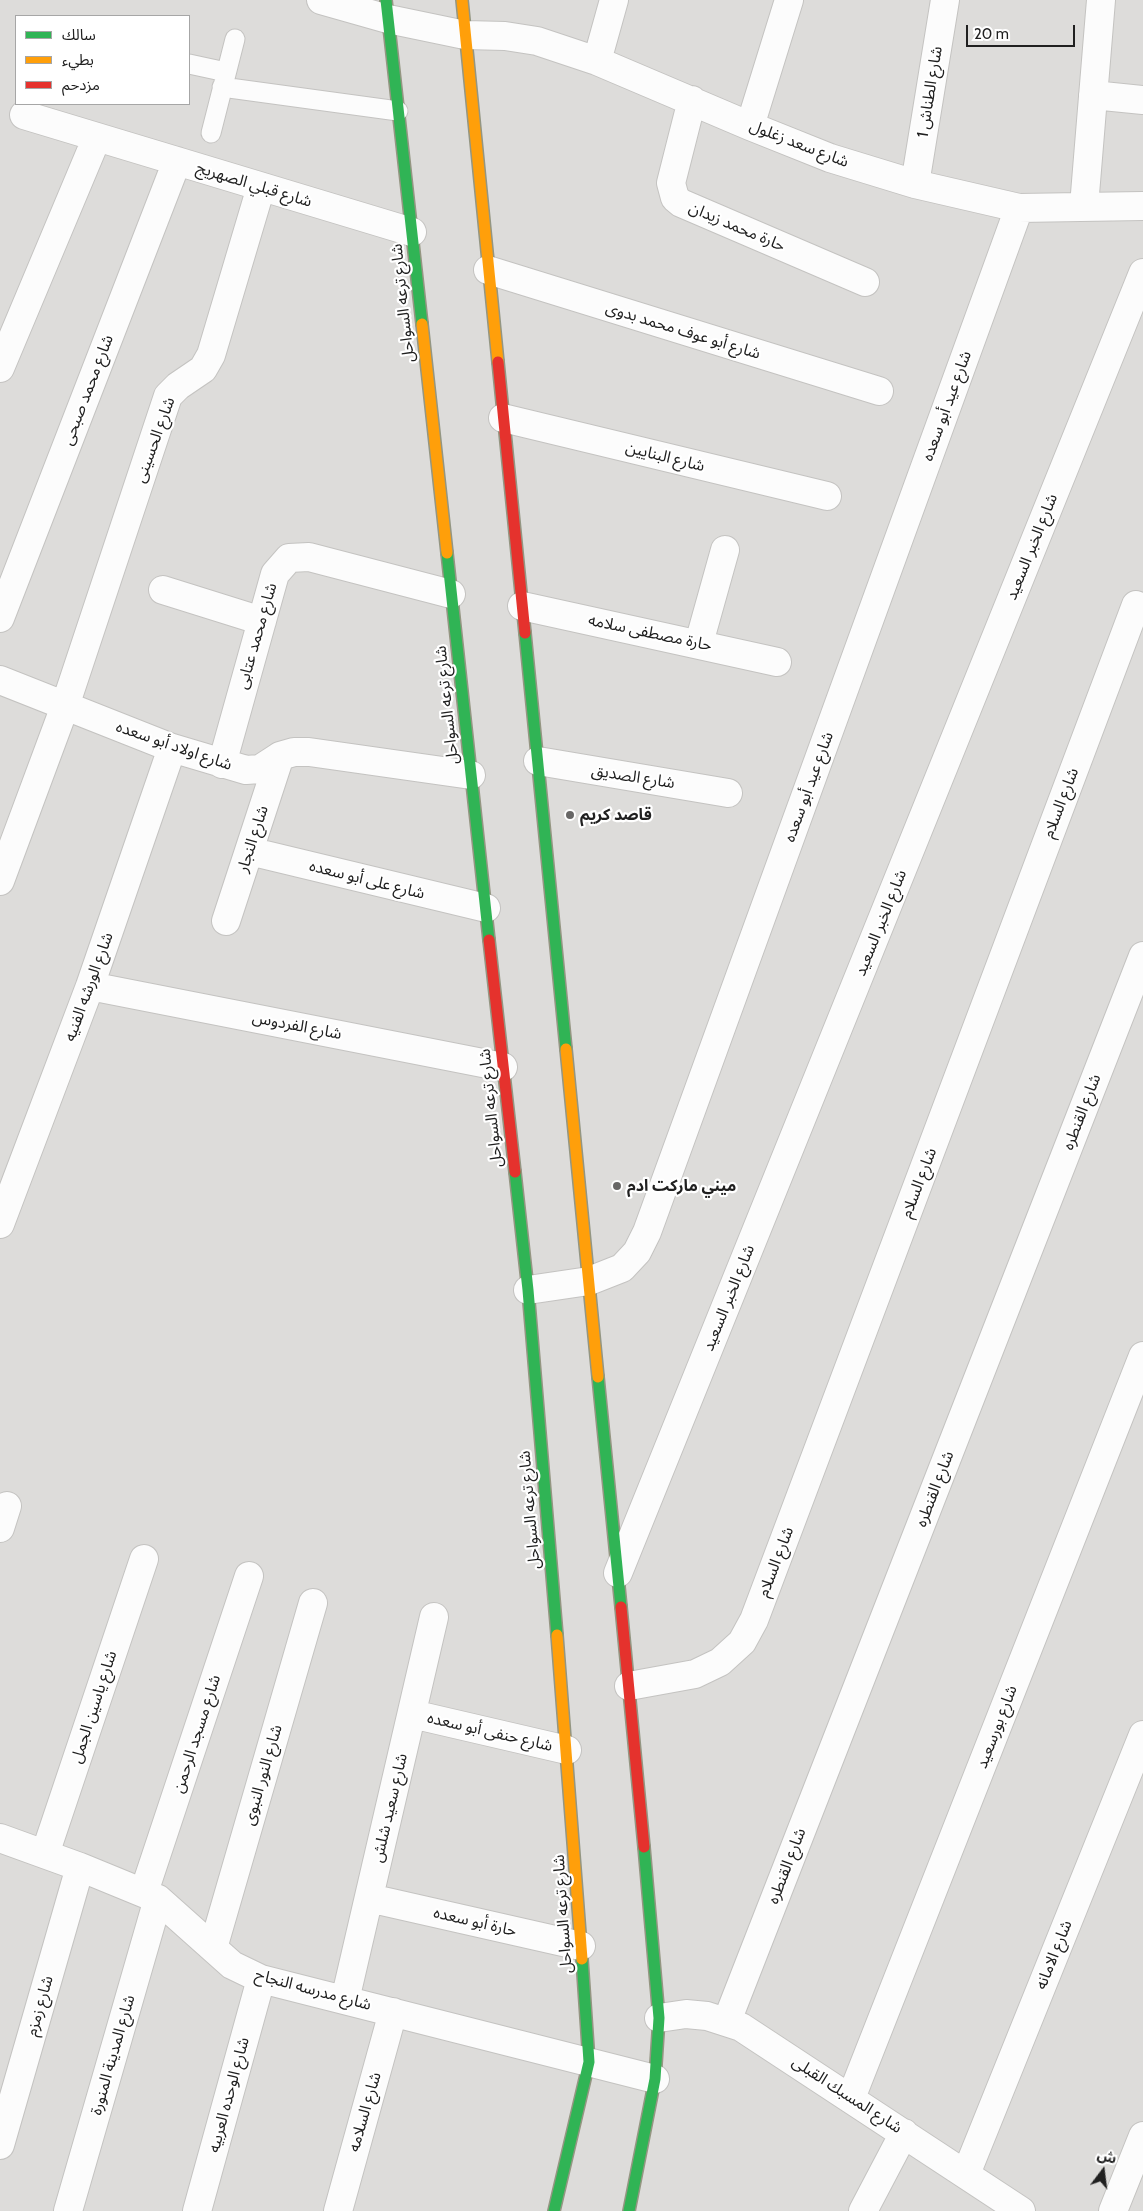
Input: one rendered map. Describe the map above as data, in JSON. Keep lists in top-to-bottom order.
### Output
{
  "streets": {
    "main road": ["شارع ترعه السواحل"],
    "street": [
      "شارع الطناش 1",
      "شارع سعد زغلول",
      "شارع قبلي الصهريج",
      "حارة محمد زيدان",
      "شارع أبو عوف محمد بدوى",
      "شارع محمد صبحى",
      "شارع عيد أبو سعده",
      "شارع الحسينى",
      "شارع البنايين",
      "شارع الخبر السعيد",
      "حارة مصطفى سلامه",
      "شارع محمد عتابى",
      "شارع اولاد أبو سعده",
      "شارع الصديق",
      "شارع السلام",
      "شارع النجار",
      "شارع على أبو سعده",
      "شارع الورشه الفنيه",
      "شارع الفردوس",
      "شارع القنطره",
      "شارع ياسين الجمل",
      "شارع بورسعيد",
      "شارع حنفى أبو سعده",
      "شارع مسجد الرحمن",
      "شارع النور النبوى",
      "شارع سعيد شلش",
      "حارة أبو سعده",
      "شارع الامانه",
      "شارع مدرسه النجاح",
      "شارع زمزم",
      "شارع المدينة المنورة",
      "شارع الوحده العربيه",
      "شارع المسبك القبلى",
      "شارع السلامه"
    ]
  },
  "crossings": [
    ["شارع الطناش 1", "شارع سعد زغلول"],
    ["شارع سعد زغلول", "حارة محمد زيدان"],
    ["شارع سعد زغلول", "شارع ترعه السواحل"],
    ["شارع سعد زغلول", "شارع عيد أبو سعده"],
    ["شارع قبلي الصهريج", "شارع ترعه السواحل"],
    ["شارع قبلي الصهريج", "شارع محمد صبحى"],
    ["شارع قبلي الصهريج", "شارع الحسينى"],
    ["شارع ترعه السواحل", "شارع عيد أبو سعده"],
    ["شارع ترعه السواحل", "شارع محمد عتابى"],
    ["شارع ترعه السواحل", "شارع اولاد أبو سعده"],
    ["شارع ترعه السواحل", "شارع على أبو سعده"],
    ["شارع ترعه السواحل", "شارع الفردوس"],
    ["شارع ترعه السواحل", "شارع حنفى أبو سعده"],
    ["شارع ترعه السواحل", "حارة أبو سعده"],
    ["شارع ترعه السواحل", "شارع مدرسه النجاح"],
    ["شارع الحسينى", "شارع اولاد أبو سعده"],
    ["شارع محمد عتابى", "شارع اولاد أبو سعده"],
    ["شارع اولاد أبو سعده", "شارع النجار"],
    ["شارع اولاد أبو سعده", "شارع الورشه الفنيه"],
    ["شارع النجار", "شارع على أبو سعده"],
    ["شارع الورشه الفنيه", "شارع الفردوس"],
    ["شارع القنطره", "شارع المسبك القبلى"],
    ["شارع ياسين الجمل", "شارع مدرسه النجاح"],
    ["شارع بورسعيد", "شارع المسبك القبلى"],
    ["شارع حنفى أبو سعده", "شارع سعيد شلش"],
    ["شارع مسجد الرحمن", "شارع مدرسه النجاح"],
    ["شارع مسجد الرحمن", "شارع المدينة المنورة"],
    ["شارع النور النبوى", "شارع مدرسه النجاح"],
    ["شارع سعيد شلش", "حارة أبو سعده"],
    ["شارع سعيد شلش", "شارع مدرسه النجاح"],
    ["شارع الامانه", "شارع المسبك القبلى"],
    ["شارع مدرسه النجاح", "شارع زمزم"],
    ["شارع مدرسه النجاح", "شارع المدينة المنورة"],
    ["شارع مدرسه النجاح", "شارع الوحده العربيه"],
    ["شارع مدرسه النجاح", "شارع السلامه"]
  ],
  "places": ["قاصد كريم", "ميني ماركت ادم"],
  "legend": ["سالك", "بطيء", "مزدحم"],
  "scale_bar": "20 m",
  "north": "top"
}
